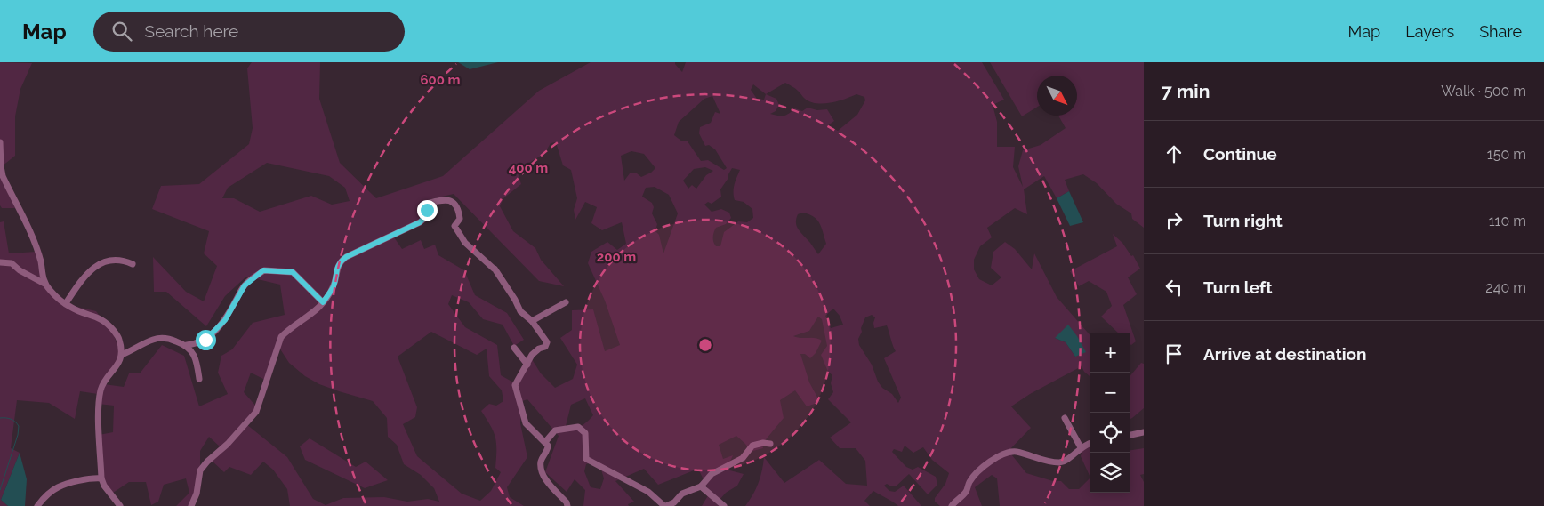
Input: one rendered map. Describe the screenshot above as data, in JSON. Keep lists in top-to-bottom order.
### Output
{
  "north": "bottom right",
  "page": {
    "header": "Map",
    "search": "Search here",
    "nav": ["Map", "Layers", "Share"],
    "heading": ["7 min", "Walk · 500 m"],
    "list": [
      ["Continue", "150 m"],
      ["Turn right", "110 m"],
      ["Turn left", "240 m"],
      "Arrive at destination"
    ],
    "map_buttons": ["+", "−"]
  },
  "rings": ["600 m", "400 m", "200 m"]
}
